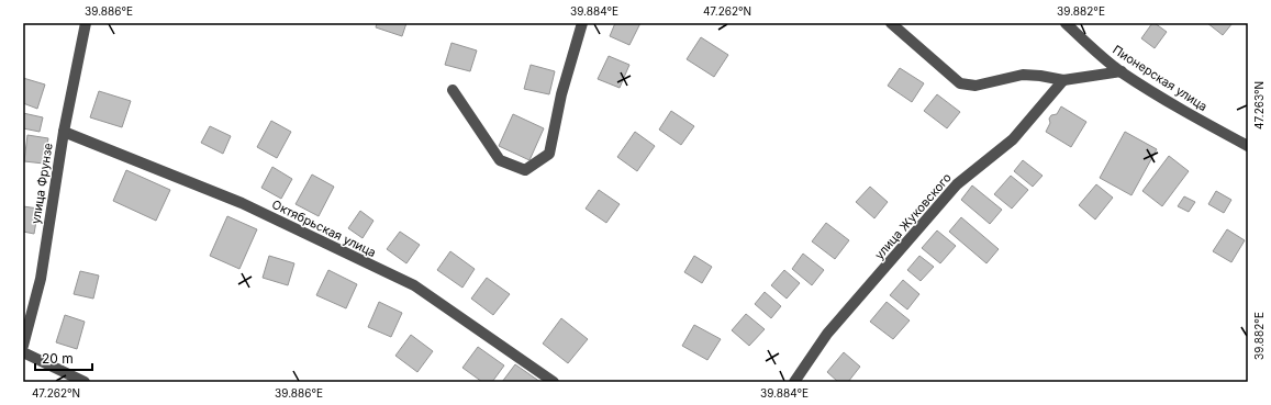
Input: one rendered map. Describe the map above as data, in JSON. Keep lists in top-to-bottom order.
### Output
{
  "streets": {
    "street": [
      "Пионерская улица",
      "улица Фрунзе",
      "улица Жуковского",
      "Октябрьская улица"
    ]
  },
  "crossings": [
    ["улица Фрунзе", "Октябрьская улица"]
  ],
  "scale_bar": "20 m",
  "coordinates": [
    "39.886°E",
    "39.884°E",
    "47.262°N",
    "39.882°E",
    "47.263°N"
  ]
}
